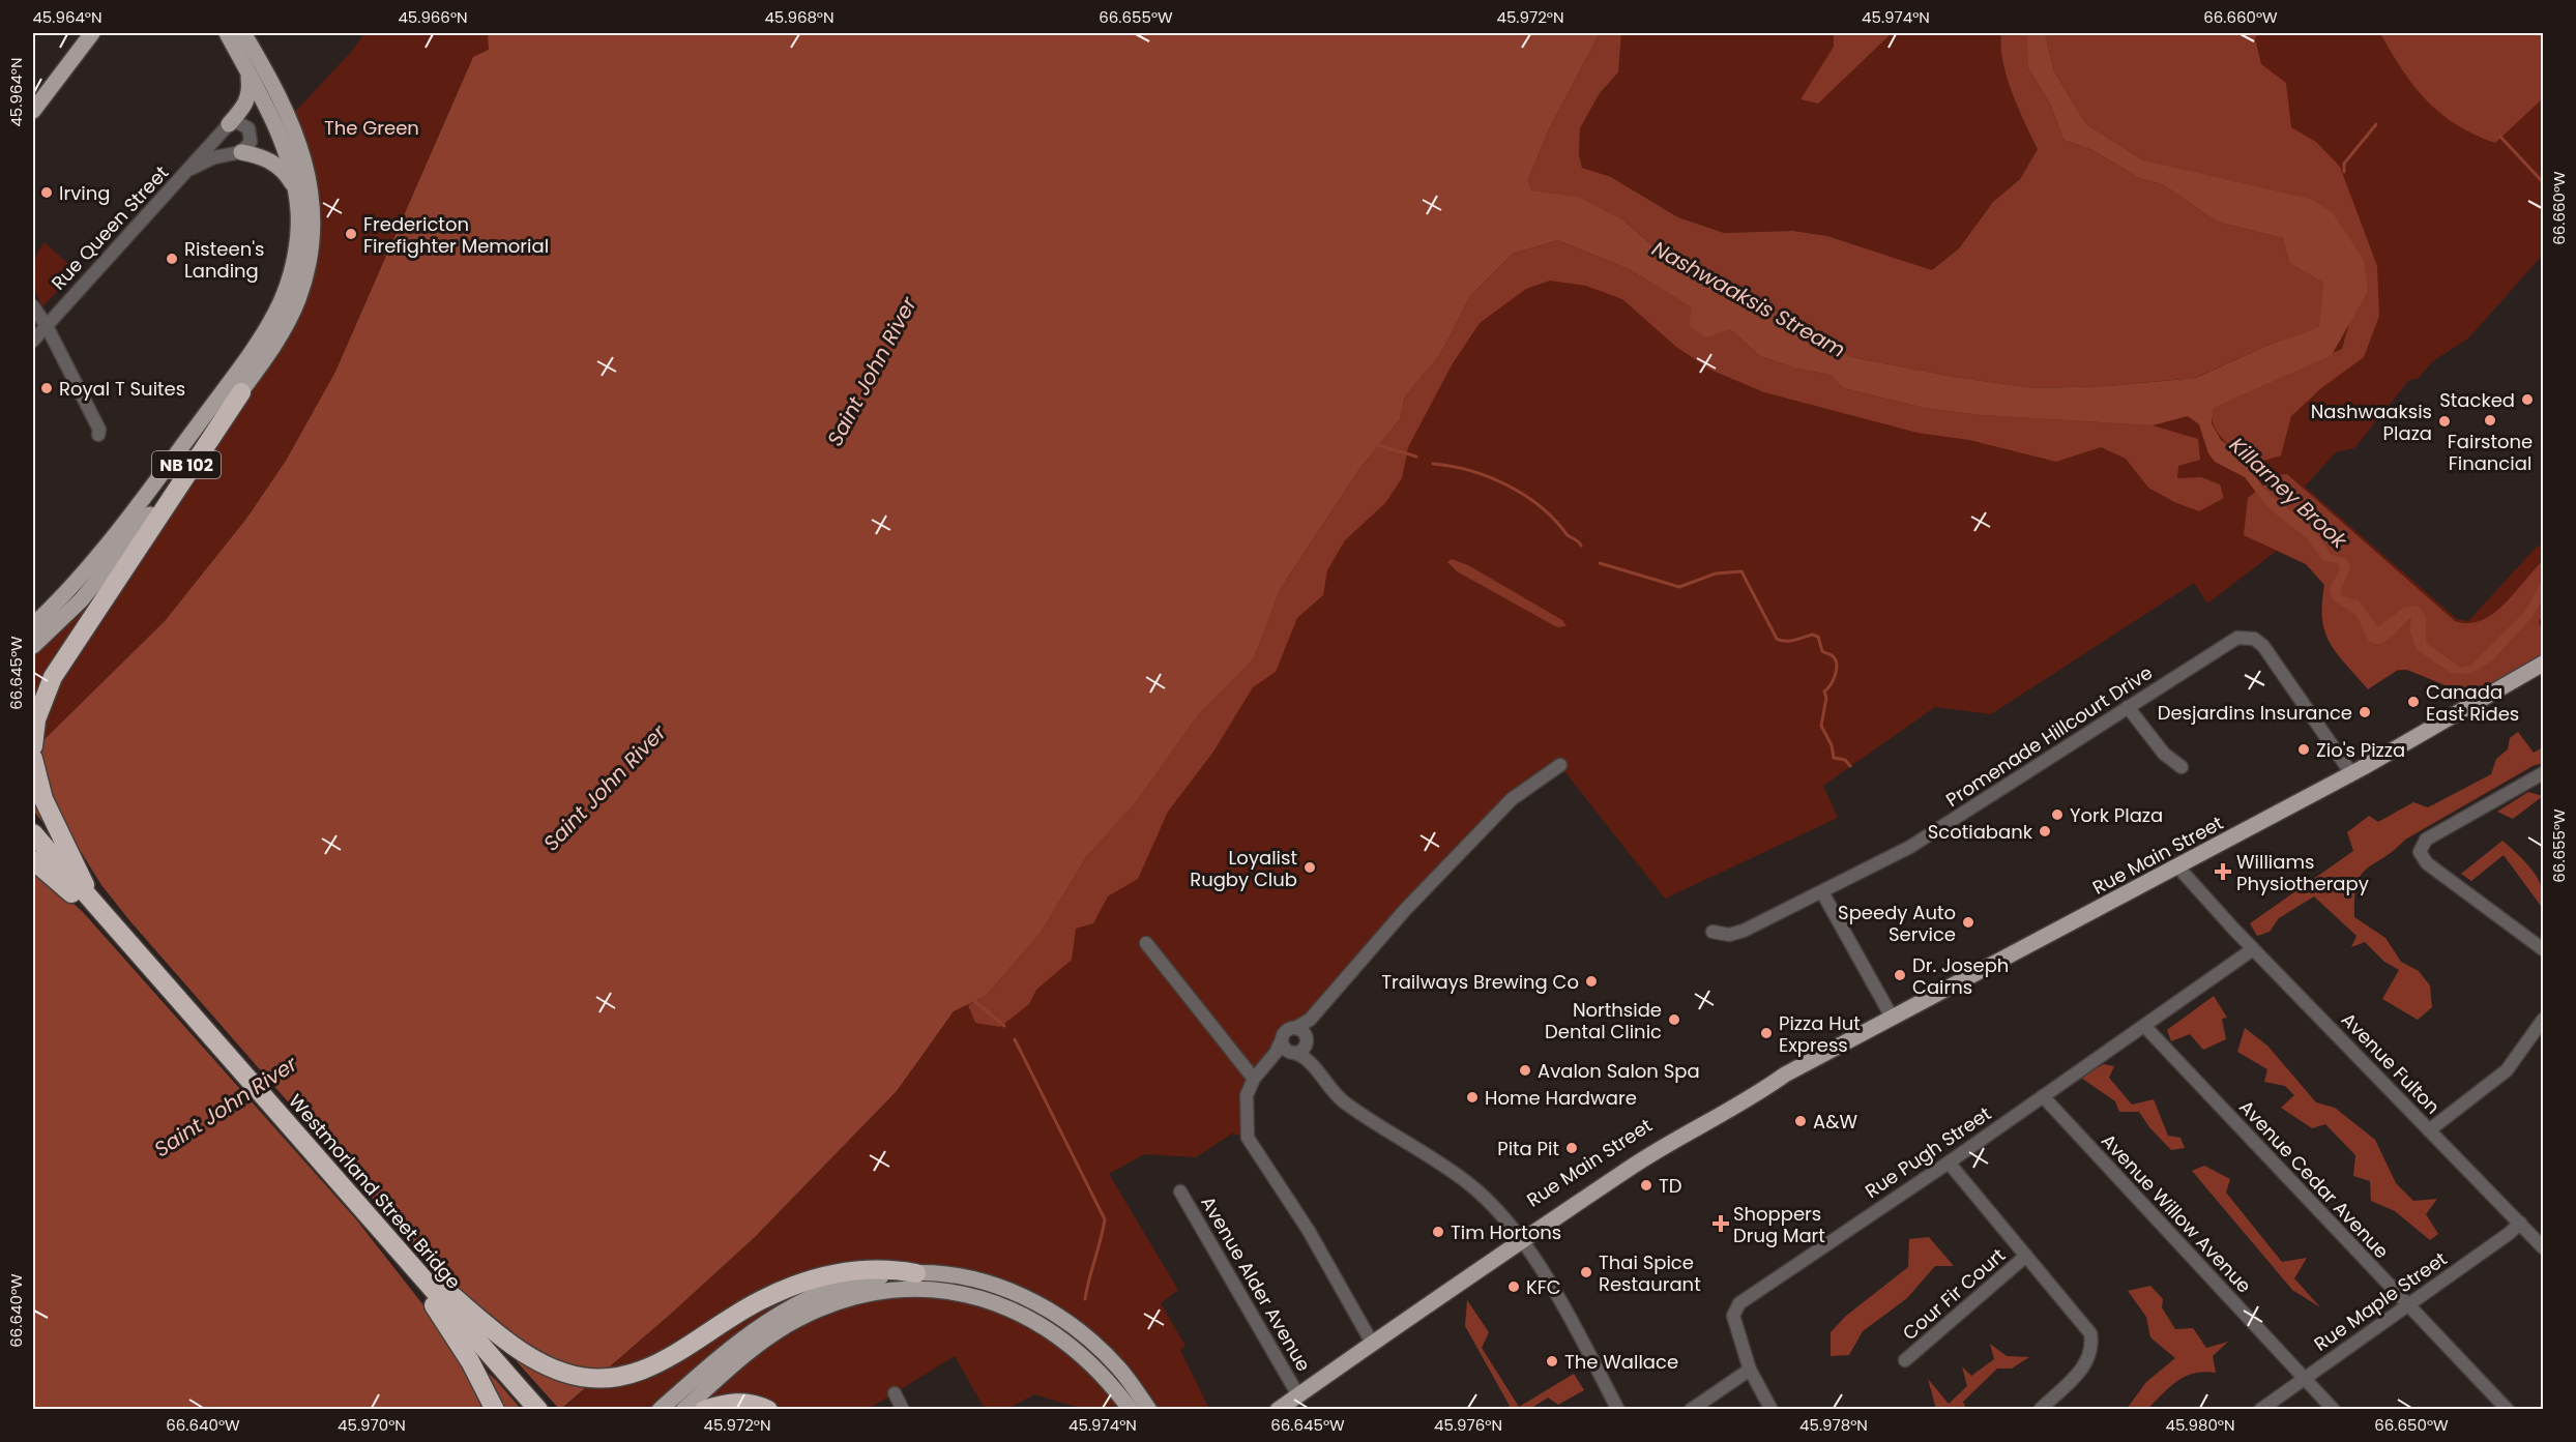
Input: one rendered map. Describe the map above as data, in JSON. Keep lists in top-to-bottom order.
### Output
{
  "streets": {
    "highway": ["Westmorland Street Bridge"],
    "main road": ["NB 102", "Rue Main Street"],
    "street": [
      "Rue Queen Street",
      "Promenade Hillcourt Drive",
      "Avenue Fulton",
      "Rue Pugh Street",
      "Avenue Cedar Avenue",
      "Avenue Willow Avenue",
      "Avenue Alder Avenue",
      "Cour Fir Court",
      "Rue Maple Street"
    ]
  },
  "crossings": [
    ["Promenade Hillcourt Drive", "Rue Main Street"],
    ["Rue Main Street", "Avenue Fulton"],
    ["Rue Main Street", "Avenue Alder Avenue"],
    ["Avenue Fulton", "Rue Pugh Street"],
    ["Avenue Fulton", "Rue Maple Street"],
    ["Rue Pugh Street", "Avenue Cedar Avenue"],
    ["Rue Pugh Street", "Avenue Willow Avenue"],
    ["Avenue Cedar Avenue", "Rue Maple Street"],
    ["Avenue Willow Avenue", "Rue Maple Street"]
  ],
  "water": ["Nashwaaksis Stream", "Saint John River", "Killarney Brook"],
  "parks": ["The Green"],
  "places": {
    "other": [
      "Irving",
      "Fredericton Firefighter Memorial",
      "Risteen's Landing",
      "Royal T Suites",
      "Stacked",
      "Fairstone Financial",
      "Nashwaaksis Plaza",
      "Canada East Rides",
      "Desjardins Insurance",
      "Zio's Pizza",
      "York Plaza",
      "Scotiabank",
      "Loyalist Rugby Club",
      "Speedy Auto Service",
      "Dr. Joseph Cairns",
      "Trailways Brewing Co",
      "Northside Dental Clinic",
      "Pizza Hut Express",
      "Avalon Salon Spa",
      "Home Hardware",
      "A&W",
      "Pita Pit",
      "TD",
      "Tim Hortons",
      "Thai Spice Restaurant",
      "KFC",
      "The Wallace"
    ],
    "health": ["Williams Physiotherapy", "Shoppers Drug Mart"]
  },
  "coordinates": [
    "45.964°N",
    "45.966°N",
    "45.968°N",
    "66.655°W",
    "45.972°N",
    "45.974°N",
    "66.660°W",
    "66.645°W",
    "66.640°W",
    "45.970°N",
    "45.976°N",
    "45.978°N",
    "45.980°N",
    "66.650°W"
  ]
}
